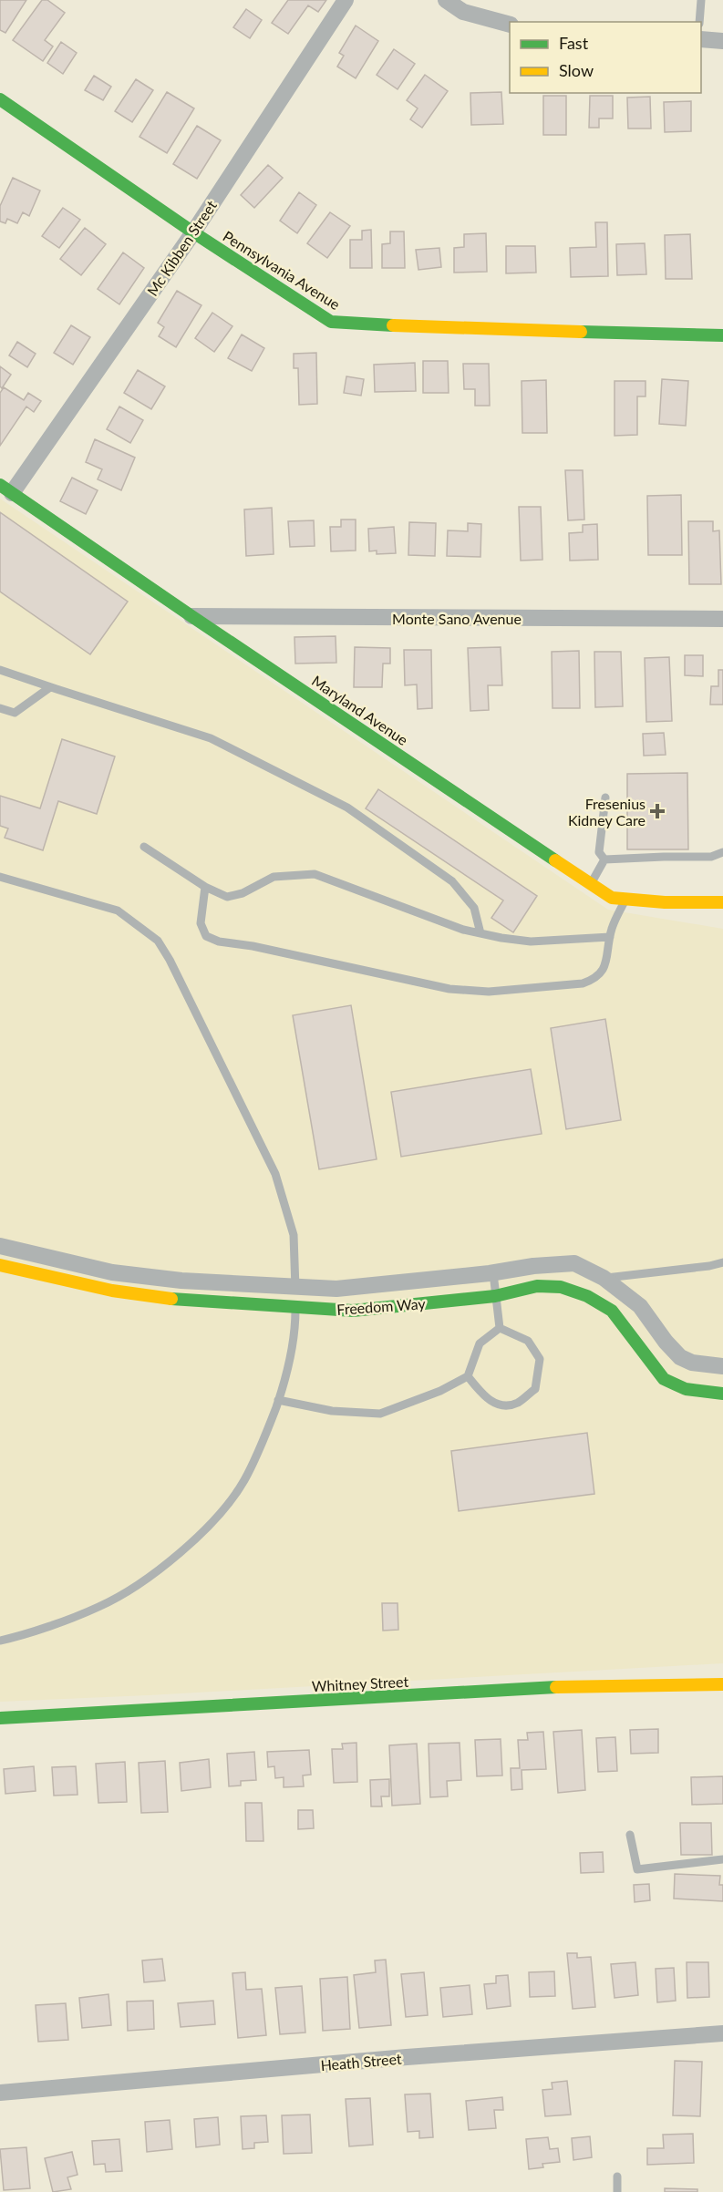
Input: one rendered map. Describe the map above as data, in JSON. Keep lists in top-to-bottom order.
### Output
{
  "streets": {
    "street": [
      "Mc Kibben Street",
      "Pennsylvania Avenue",
      "Monte Sano Avenue",
      "Maryland Avenue",
      "Freedom Way",
      "Whitney Street",
      "Heath Street"
    ]
  },
  "crossings": [
    ["Mc Kibben Street", "Pennsylvania Avenue"],
    ["Mc Kibben Street", "Maryland Avenue"],
    ["Monte Sano Avenue", "Maryland Avenue"]
  ],
  "places": {
    "health": ["Fresenius Kidney Care"]
  },
  "legend": ["Fast", "Slow"]
}
